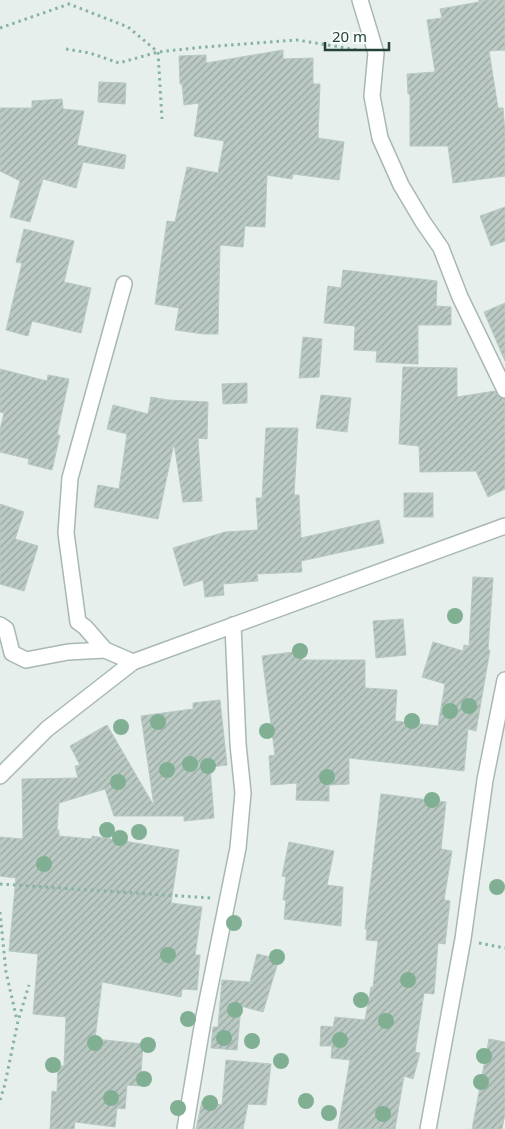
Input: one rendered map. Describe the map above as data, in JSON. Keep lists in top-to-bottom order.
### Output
{
  "scale_bar": "20 m"
}
